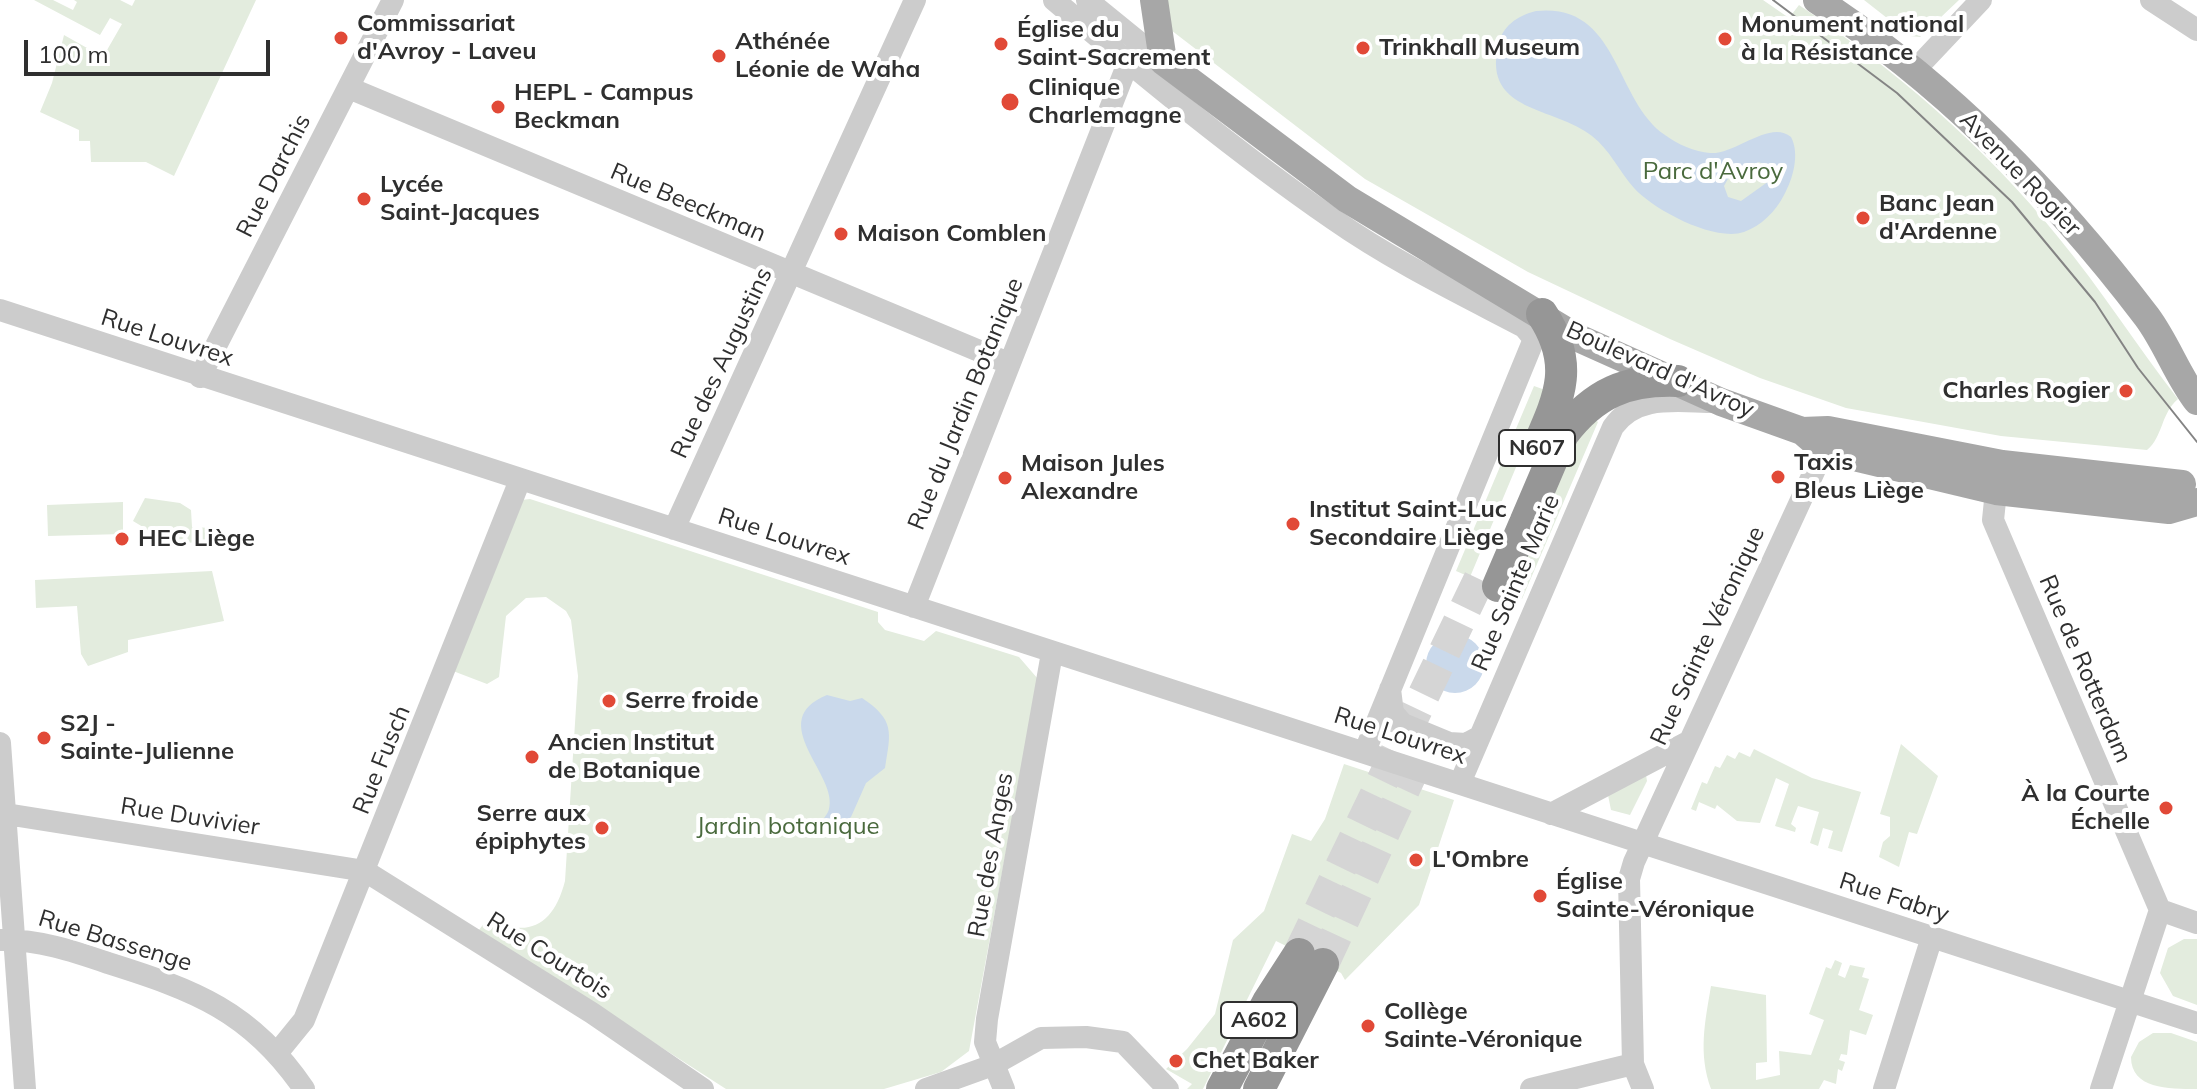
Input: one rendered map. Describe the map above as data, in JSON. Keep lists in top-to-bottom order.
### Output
{
  "streets": {
    "highway": ["N607", "A602"],
    "main road": ["Avenue Rogier", "Boulevard d'Avroy"],
    "street": [
      "Rue Darchis",
      "Rue Beeckman",
      "Rue Louvrex",
      "Rue des Augustins",
      "Rue du Jardin Botanique",
      "Rue Sainte Marie",
      "Rue Sainte Véronique",
      "Rue de Rotterdam",
      "Rue Fusch",
      "Rue Duvivier",
      "Rue des Anges",
      "Rue Fabry",
      "Rue Bassenge",
      "Rue Courtois"
    ]
  },
  "crossings": [
    ["Rue Darchis", "Rue Beeckman"],
    ["Rue Darchis", "Rue Louvrex"],
    ["Rue Beeckman", "Rue des Augustins"],
    ["Rue Beeckman", "Rue du Jardin Botanique"],
    ["Rue Louvrex", "Rue des Augustins"],
    ["Rue Louvrex", "Rue du Jardin Botanique"],
    ["Rue Louvrex", "Rue Sainte Marie"],
    ["Rue Louvrex", "Rue Sainte Véronique"],
    ["Rue Louvrex", "Rue Fusch"],
    ["Rue Louvrex", "Rue des Anges"],
    ["Rue Louvrex", "Rue Fabry"],
    ["Boulevard d'Avroy", "Rue du Jardin Botanique"],
    ["Boulevard d'Avroy", "N607"],
    ["Boulevard d'Avroy", "Rue Sainte Marie"],
    ["Rue Sainte Véronique", "Rue Fabry"],
    ["Rue Fusch", "Rue Duvivier"],
    ["Rue Fusch", "Rue Bassenge"],
    ["Rue Fusch", "Rue Courtois"],
    ["Rue Duvivier", "Rue Courtois"]
  ],
  "parks": ["Parc d'Avroy", "Jardin botanique"],
  "places": [
    "Commissariat d'Avroy - Laveu",
    "Monument national à la Résistance",
    "Église du Saint-Sacrement",
    "Trinkhall Museum",
    "Athénée Léonie de Waha",
    "Clinique Charlemagne",
    "HEPL - Campus Beckman",
    "Lycée Saint-Jacques",
    "Banc Jean d'Ardenne",
    "Maison Comblen",
    "Charles Rogier",
    "Taxis Bleus Liège",
    "Maison Jules Alexandre",
    "Institut Saint-Luc Secondaire Liège",
    "HEC Liège",
    "Serre froide",
    "S2J - Sainte-Julienne",
    "Ancien Institut de Botanique",
    "À la Courte Échelle",
    "Serre aux épiphytes",
    "L'Ombre",
    "Église Sainte-Véronique",
    "Collège Sainte-Véronique",
    "Chet Baker"
  ],
  "scale_bar": "100 m"
}
